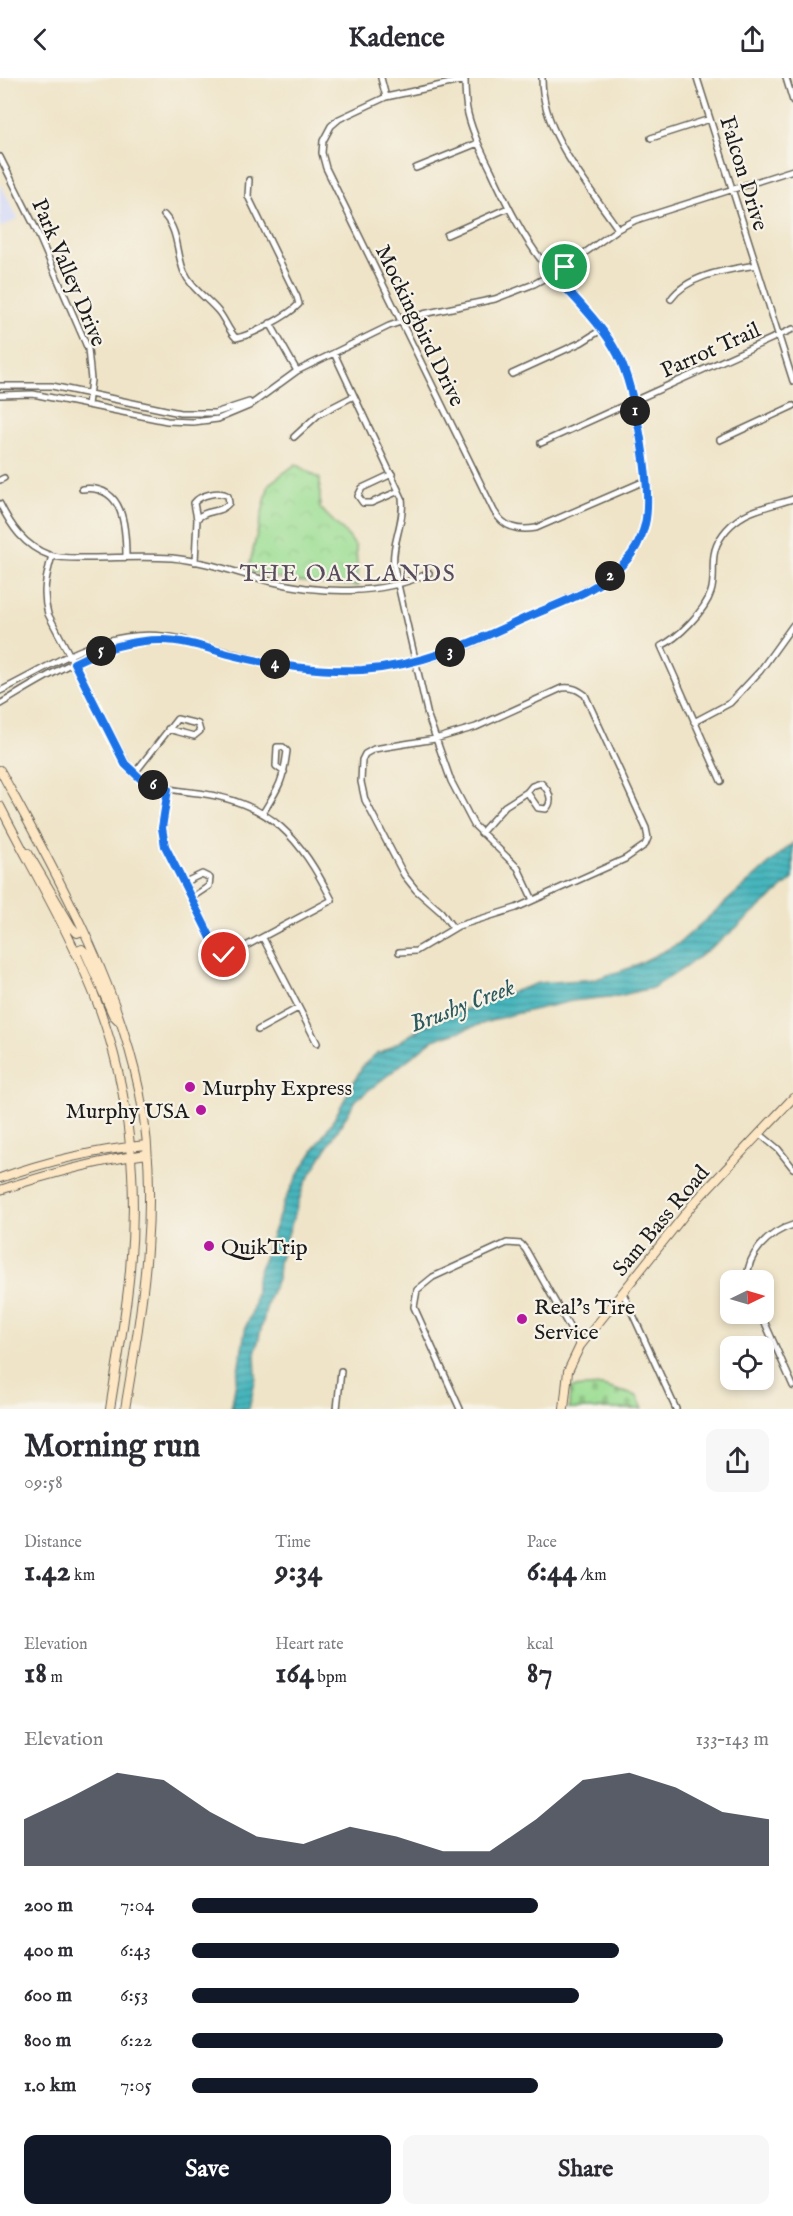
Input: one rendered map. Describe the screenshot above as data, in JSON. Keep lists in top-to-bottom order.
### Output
{
  "streets": {
    "main road": ["Sam Bass Road"],
    "street": [
      "Falcon Drive",
      "Park Valley Drive",
      "Mockingbird Drive",
      "Parrot Trail"
    ]
  },
  "crossings": [
    ["Falcon Drive", "Parrot Trail"]
  ],
  "districts": ["THE OAKLANDS"],
  "water": ["Brushy Creek"],
  "places": [
    "Murphy Express",
    "Murphy USA",
    "QuikTrip",
    "Real’s Tire Service"
  ],
  "north": "right",
  "page": {
    "header": "Kadence",
    "pins": [
      "1",
      "2",
      "5",
      "3",
      "4",
      "6"
    ],
    "heading": ["Morning run", "09:58"],
    "stats": [
      ["Distance", "1.42 km"],
      ["Time", "9:34"],
      ["Pace", "6:44 /km"],
      ["Elevation", "18 m"],
      ["Heart rate", "164 bpm"],
      ["kcal", "87"]
    ],
    "chart": ["Elevation", "133–143 m"],
    "list": [
      {
        "name": "200 m",
        "note": "7:04"
      },
      {
        "name": "400 m",
        "note": "6:43"
      },
      {
        "name": "600 m",
        "note": "6:53"
      },
      {
        "name": "800 m",
        "note": "6:22"
      },
      {
        "name": "1.0 km",
        "note": "7:05"
      }
    ],
    "buttons": ["Save", "Share"]
  }
}
